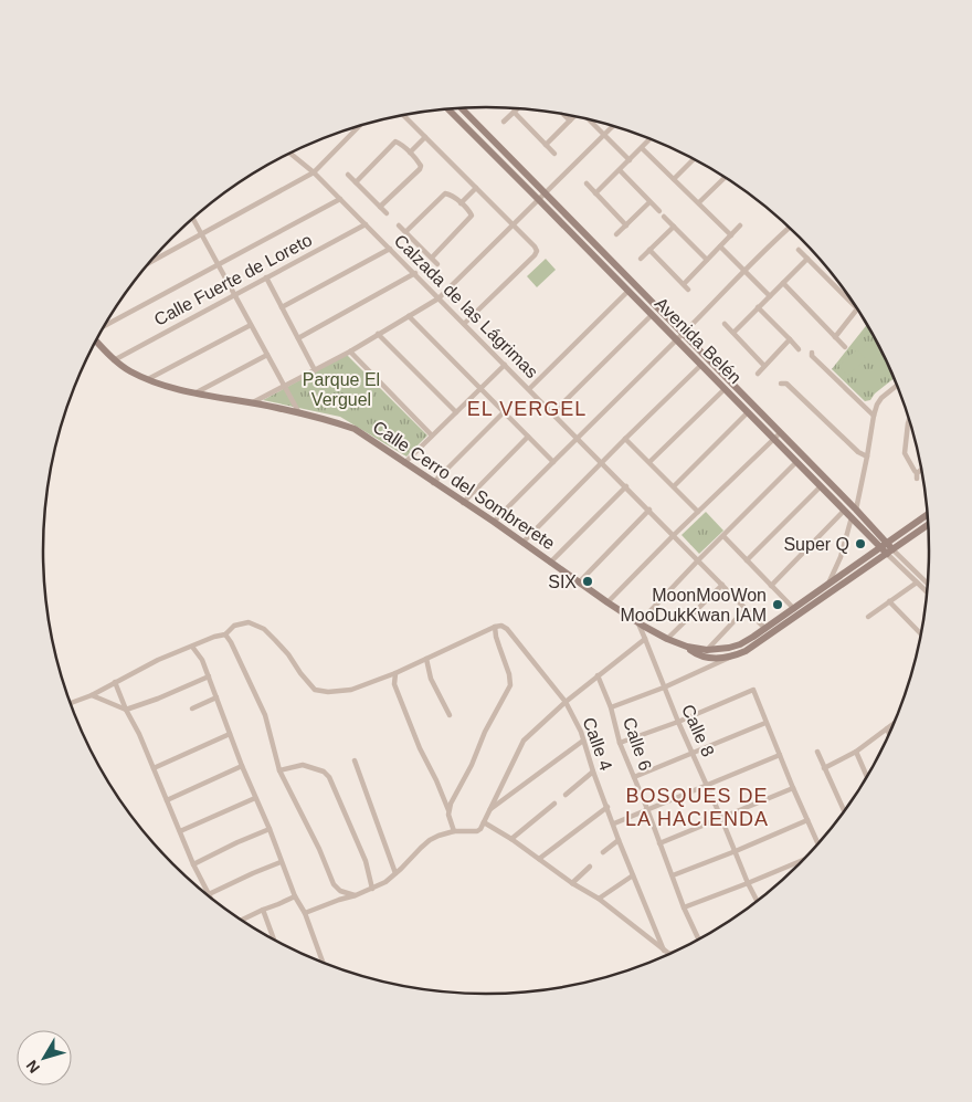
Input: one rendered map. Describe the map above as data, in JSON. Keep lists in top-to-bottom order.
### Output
{
  "streets": {
    "main road": ["Avenida Belén", "Calle Cerro del Sombrerete"],
    "street": [
      "Calle Fuerte de Loreto",
      "Calzada de las Lágrimas",
      "Calle 8",
      "Calle 4",
      "Calle 6"
    ]
  },
  "crossings": [
    ["Calle Fuerte de Loreto", "Calzada de las Lágrimas"],
    ["Calle Fuerte de Loreto", "Calle Cerro del Sombrerete"],
    ["Calzada de las Lágrimas", "Calle Cerro del Sombrerete"],
    ["Avenida Belén", "Calle Cerro del Sombrerete"],
    ["Calle Cerro del Sombrerete", "Calle 8"]
  ],
  "districts": ["EL VERGEL", "BOSQUES DE LA HACIENDA"],
  "parks": ["Parque El Verguel"],
  "places": ["Super Q", "SIX", "MoonMooWon MooDukKwan IAM"],
  "north": "bottom left"
}
